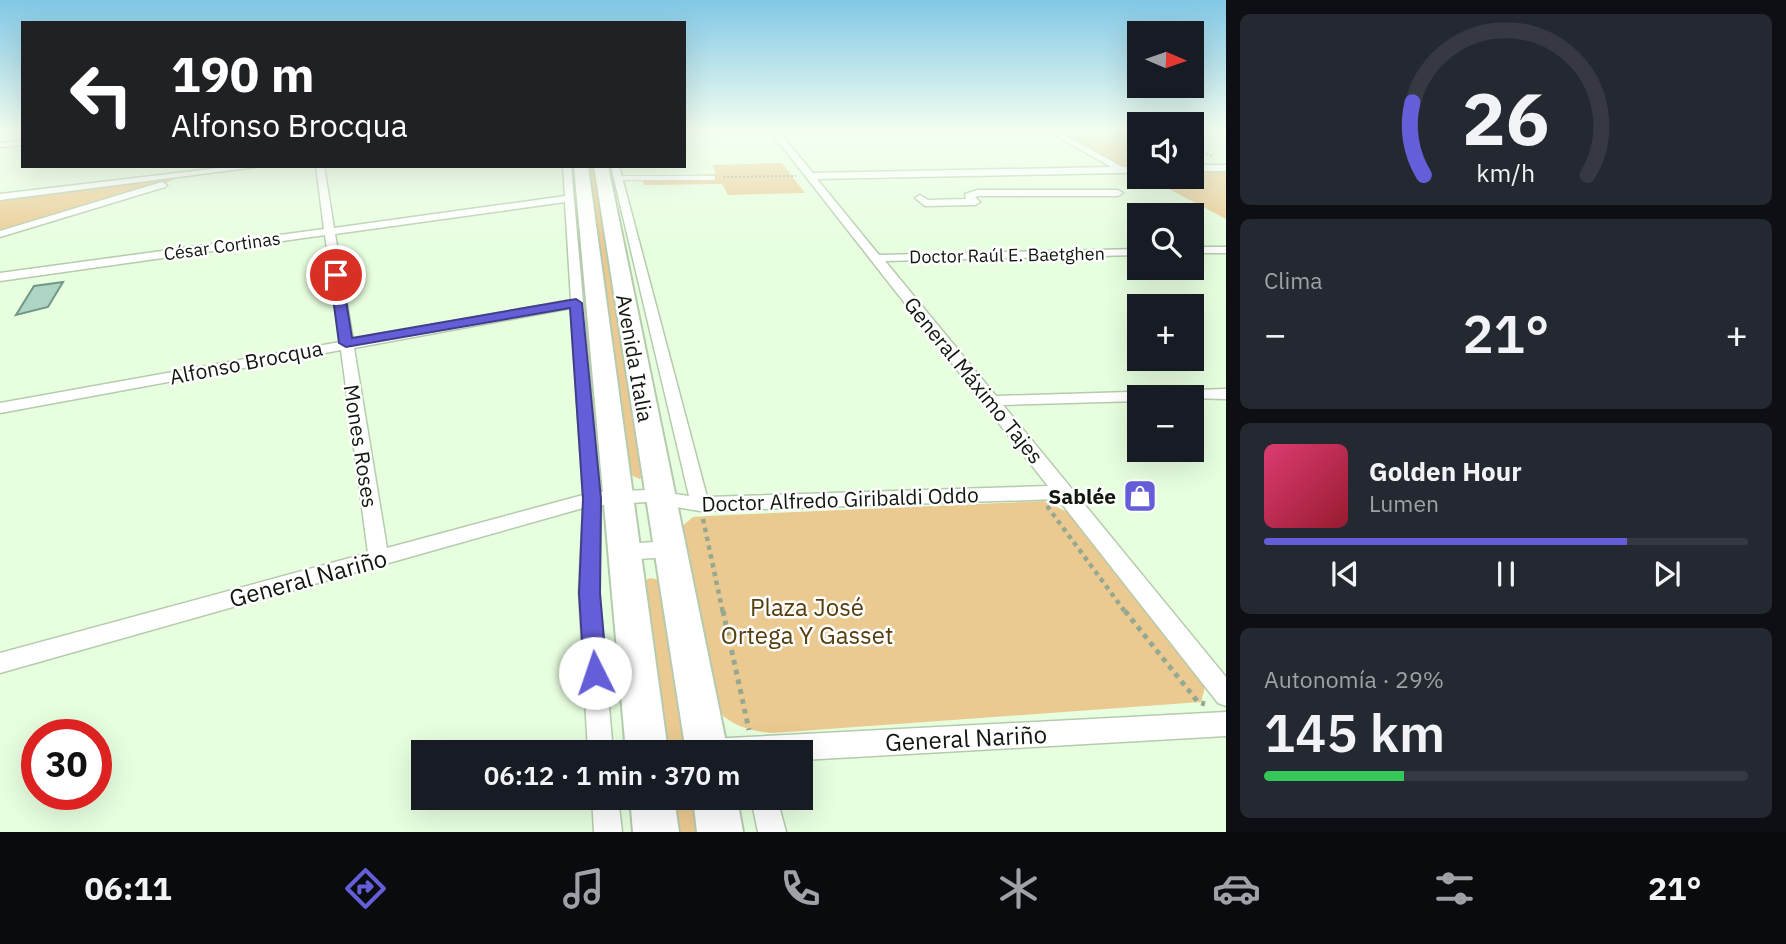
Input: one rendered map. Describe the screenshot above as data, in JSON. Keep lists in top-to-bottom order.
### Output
{
  "streets": {
    "main road": ["Avenida Italia"],
    "street": [
      "César Cortinas",
      "Doctor Raúl E. Baetghen",
      "Alfonso Brocqua",
      "General Máximo Tajes",
      "Mones Roses",
      "Doctor Alfredo Giribaldi Oddo",
      "General Nariño"
    ]
  },
  "crossings": [
    ["César Cortinas", "Avenida Italia"],
    ["César Cortinas", "Mones Roses"],
    ["Doctor Raúl E. Baetghen", "General Máximo Tajes"],
    ["Avenida Italia", "Alfonso Brocqua"],
    ["Avenida Italia", "Doctor Alfredo Giribaldi Oddo"],
    ["Avenida Italia", "General Nariño"],
    ["Alfonso Brocqua", "Mones Roses"],
    ["General Máximo Tajes", "Doctor Alfredo Giribaldi Oddo"],
    ["Mones Roses", "General Nariño"],
    ["Doctor Alfredo Giribaldi Oddo", "General Nariño"]
  ],
  "parks": ["Plaza José Ortega Y Gasset"],
  "places": {
    "shop": ["Sablée"]
  },
  "north": "right",
  "page": {
    "map_buttons": ["+", "−"],
    "turn": ["190 m", "Alfonso Brocqua"],
    "tile": [
      "Clima",
      ["Autonomía · 29%", "145 km"]
    ],
    "heat": ["−", "21°", "+"],
    "song": ["Golden Hour", "Lumen"],
    "limit": "30",
    "trip": "06:12 · 1 min · 370 m",
    "tabs": ["06:11", "21°"],
    "gauge": ["26", "km/h"]
  }
}
